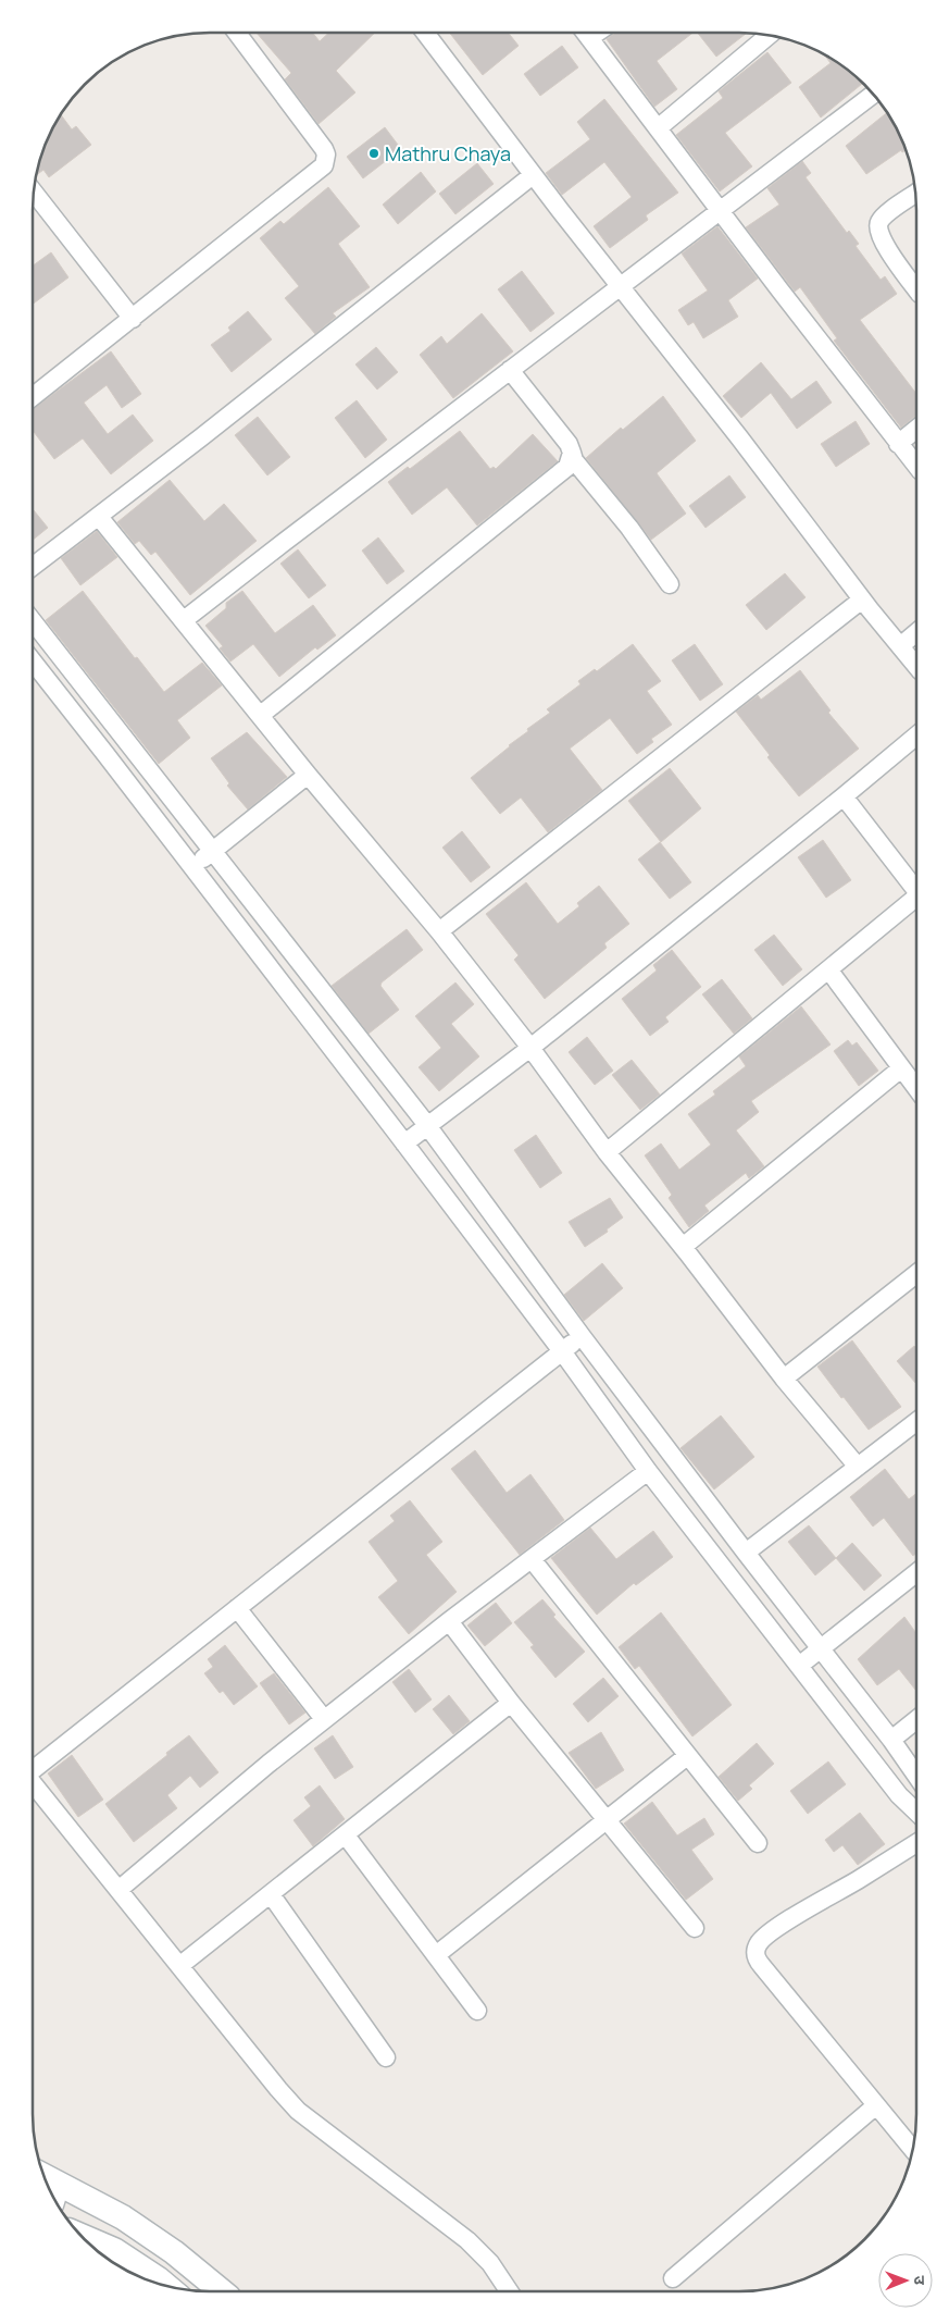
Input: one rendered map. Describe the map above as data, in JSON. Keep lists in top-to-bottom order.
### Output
{
  "places": ["Mathru Chaya"],
  "north": "right"
}
